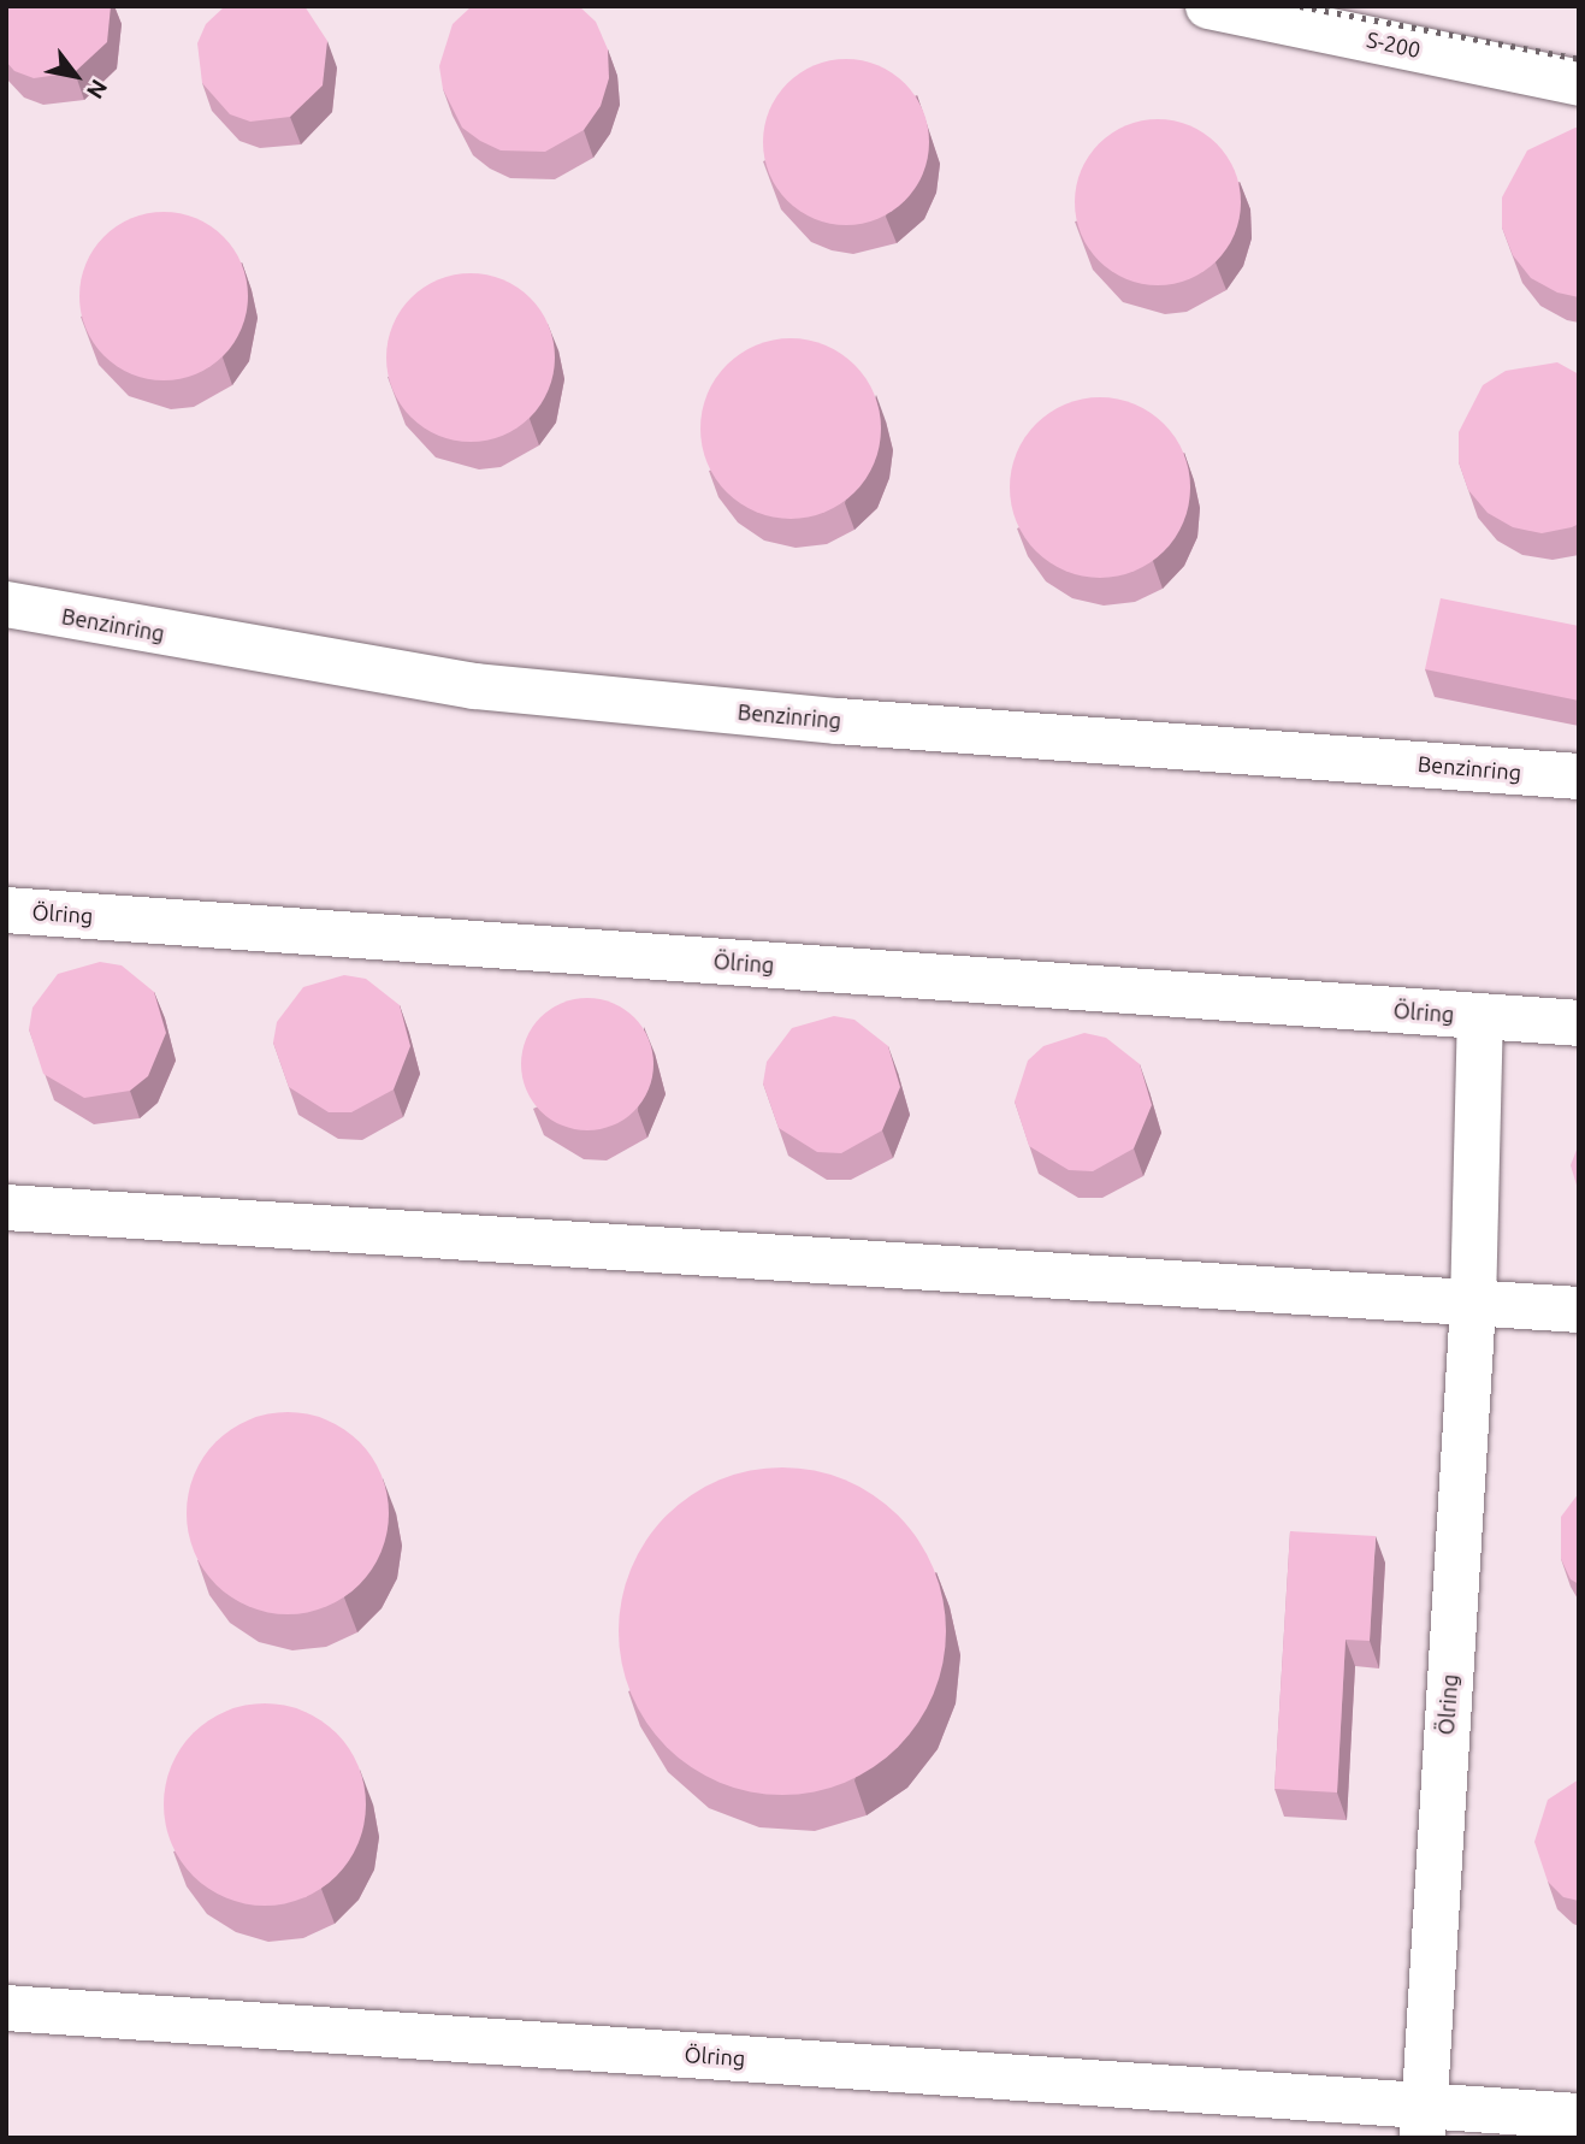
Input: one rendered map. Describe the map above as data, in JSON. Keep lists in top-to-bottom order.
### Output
{
  "streets": {
    "lane": ["S-200", "Benzinring", "Ölring"]
  },
  "north": "bottom right"
}
